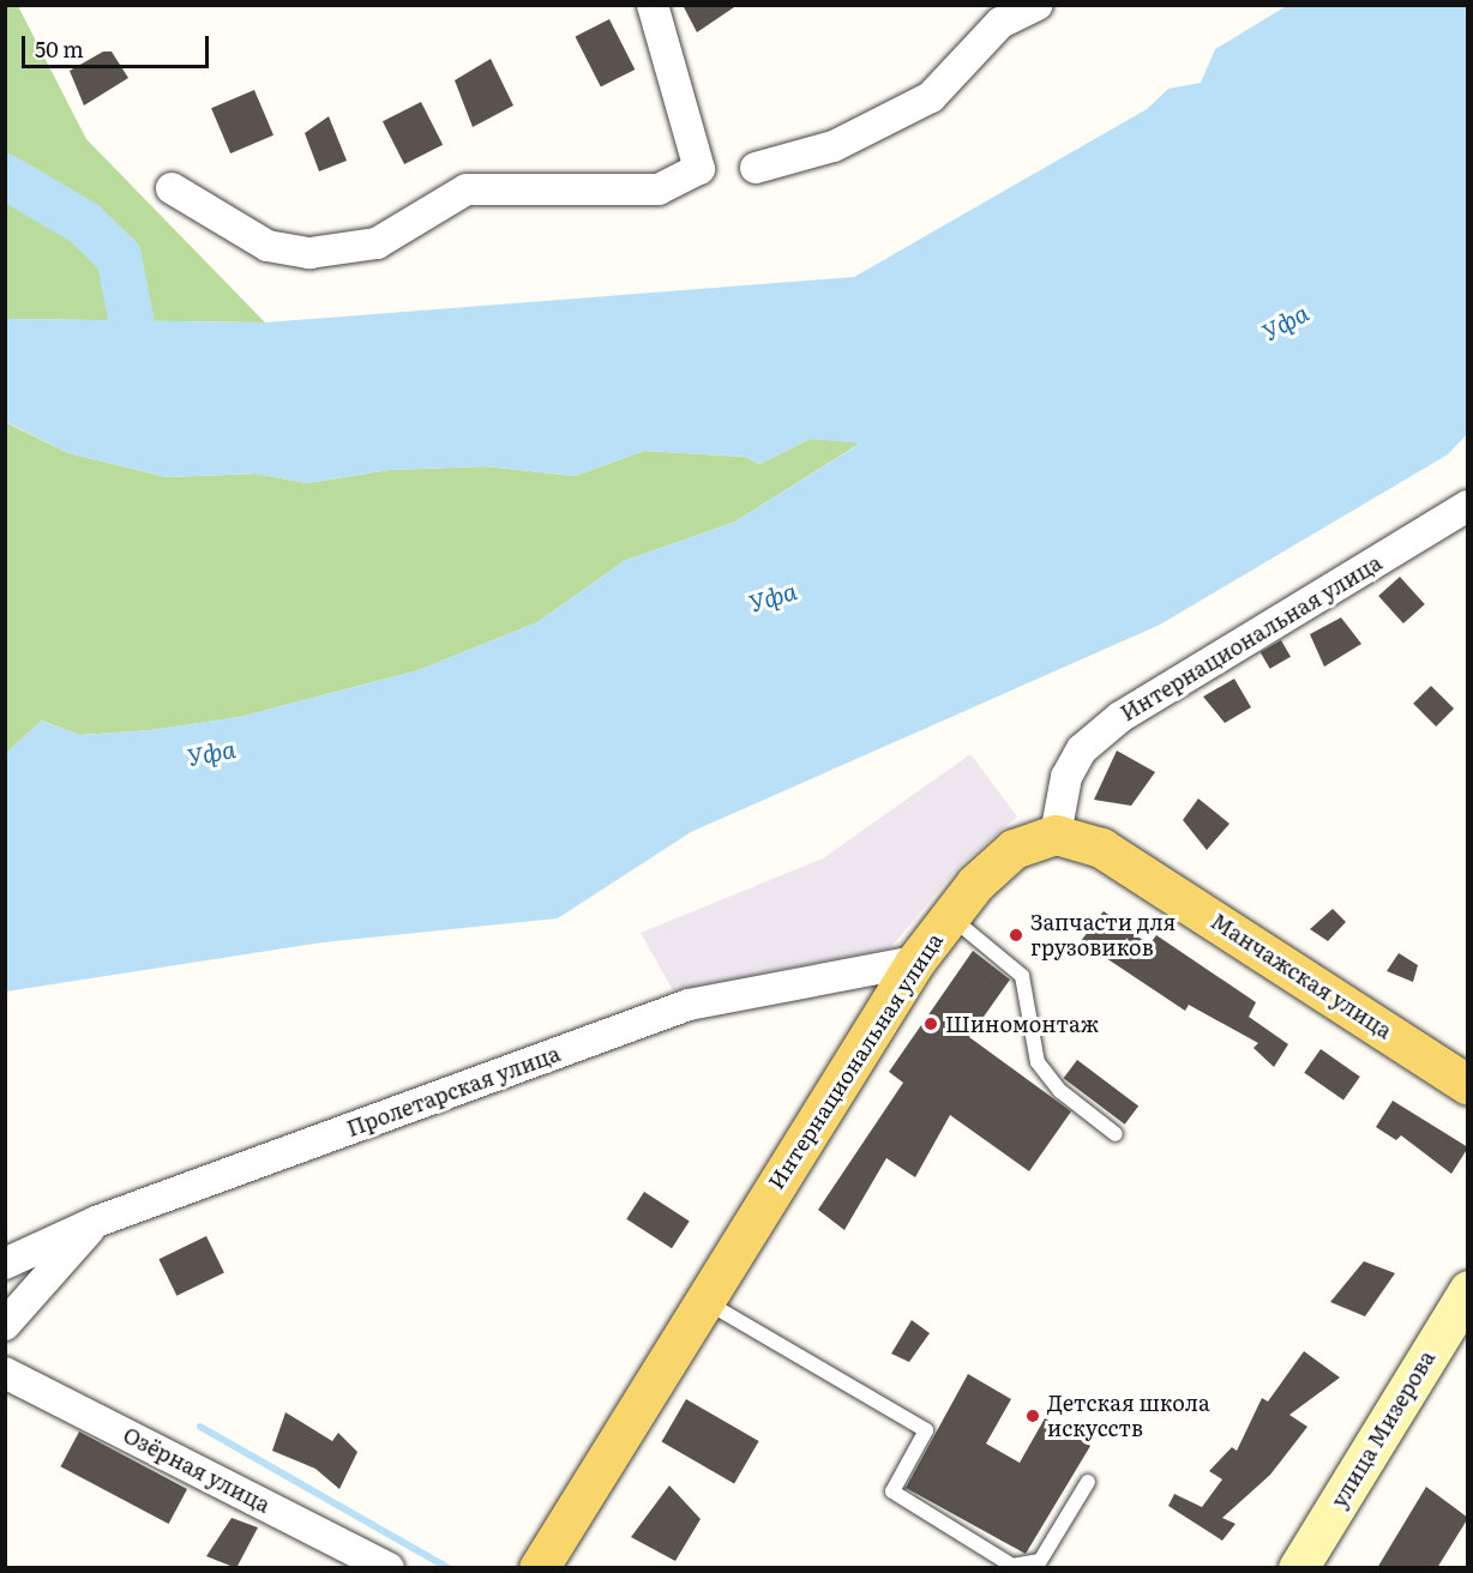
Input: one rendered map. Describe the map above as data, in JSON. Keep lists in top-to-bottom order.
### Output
{
  "streets": {
    "main road": ["Интернациональная улица", "Манчажская улица", "улица Мизерова"],
    "street": ["Пролетарская улица", "Озёрная улица"]
  },
  "crossings": [
    ["Интернациональная улица", "Манчажская улица"],
    ["Интернациональная улица", "Пролетарская улица"]
  ],
  "water": ["Уфа"],
  "places": ["Запчасти для грузовиков", "Шиномонтаж", "Детская школа искусств"],
  "scale_bar": "50 m"
}
